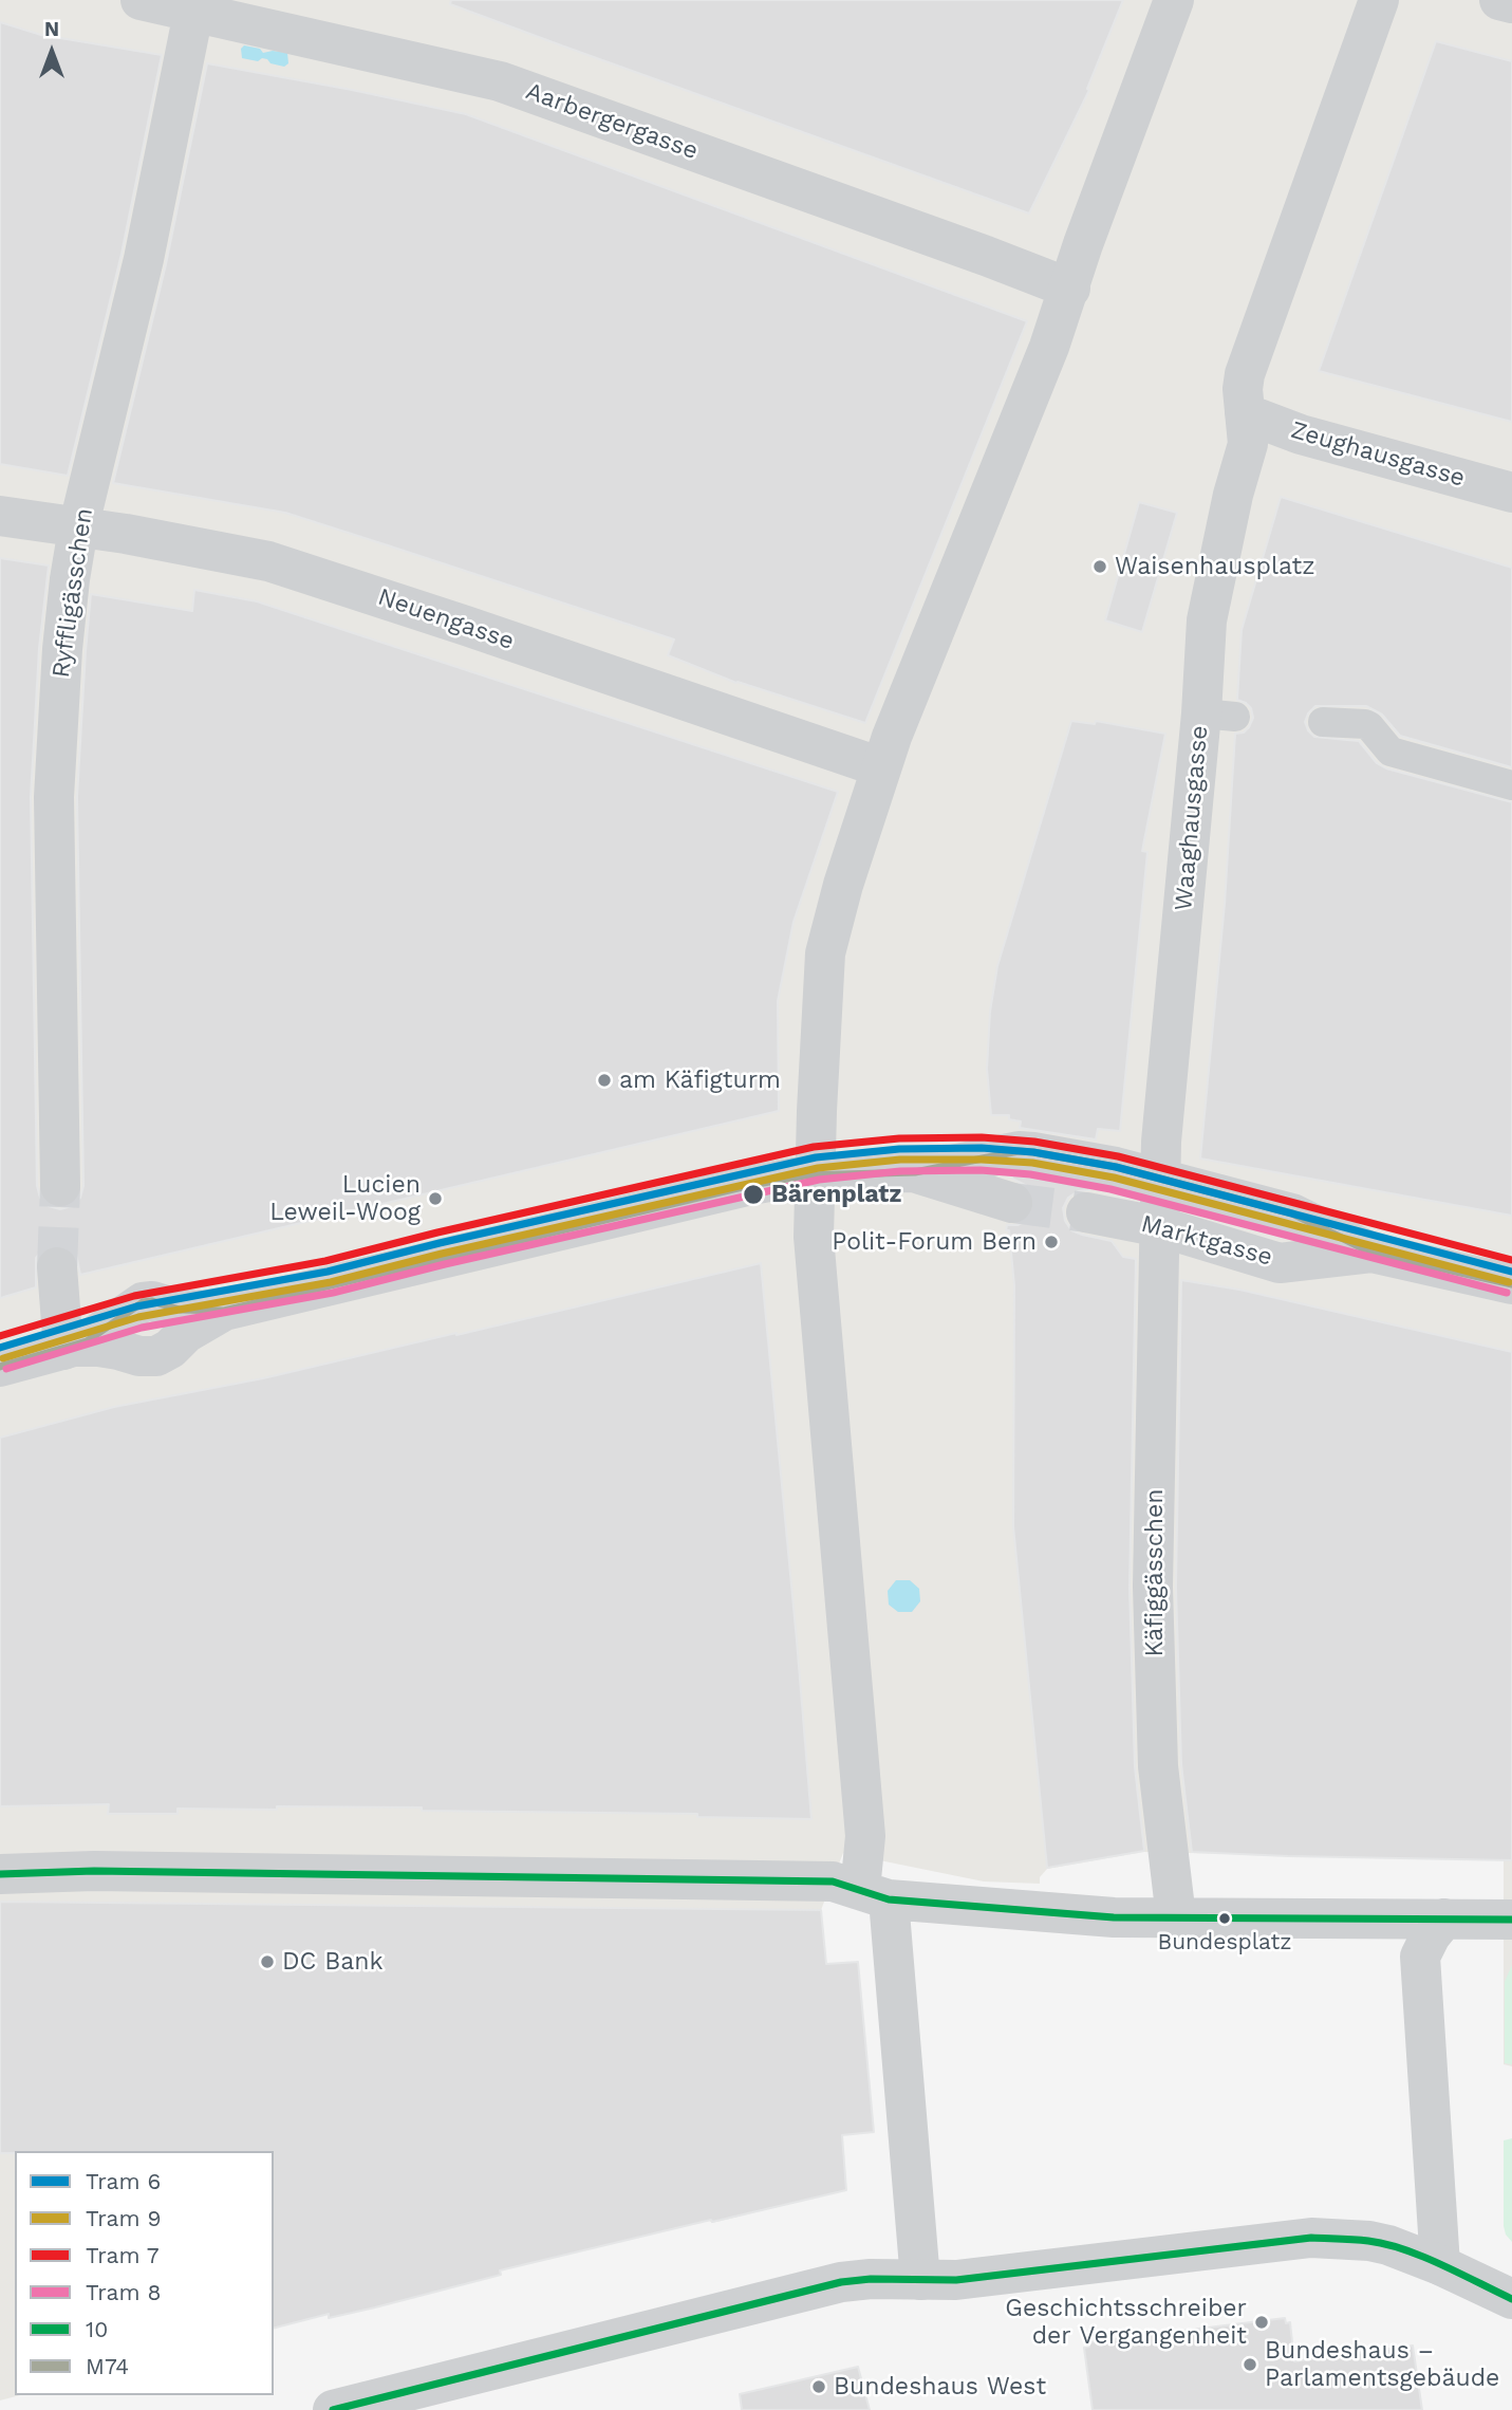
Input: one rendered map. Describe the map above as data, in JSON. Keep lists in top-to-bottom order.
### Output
{
  "streets": {
    "street": [
      "Aarbergergasse",
      "Zeughausgasse",
      "Ryffligässchen",
      "Neuengasse",
      "Waaghausgasse",
      "Marktgasse",
      "Käfiggässchen"
    ]
  },
  "crossings": [
    ["Aarbergergasse", "Ryffligässchen"],
    ["Zeughausgasse", "Waaghausgasse"],
    ["Ryffligässchen", "Neuengasse"],
    ["Waaghausgasse", "Marktgasse"],
    ["Waaghausgasse", "Käfiggässchen"],
    ["Marktgasse", "Käfiggässchen"]
  ],
  "places": [
    "Waisenhausplatz",
    "am Käfigturm",
    "Bärenplatz",
    "Lucien Leweil-Woog",
    "Polit-Forum Bern",
    "Bundesplatz",
    "DC Bank",
    "Geschichtsschreiber der Vergangenheit",
    "Bundeshaus – Parlamentsgebäude",
    "Bundeshaus West"
  ],
  "lines": [
    "tram line 7",
    "tram line 6",
    "transit line M74",
    "tram line 9",
    "tram line 8",
    "transit line 10"
  ],
  "legend": [
    "Tram 6",
    "Tram 9",
    "Tram 7",
    "Tram 8",
    "10",
    "M74"
  ],
  "north": "top"
}
